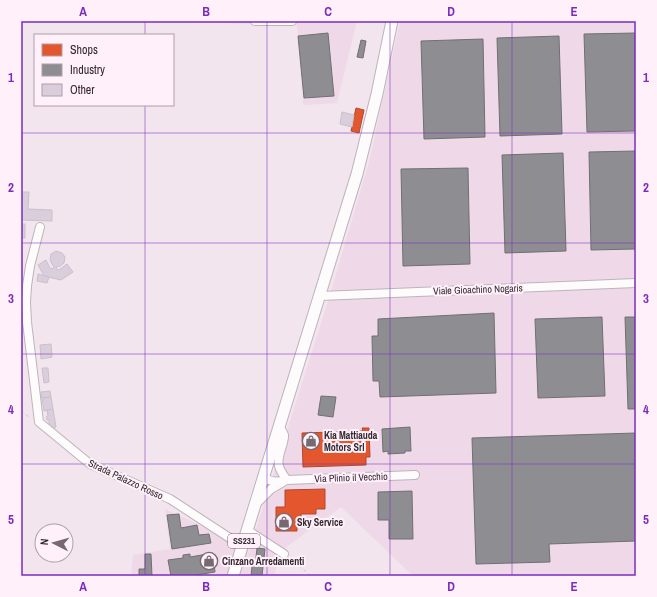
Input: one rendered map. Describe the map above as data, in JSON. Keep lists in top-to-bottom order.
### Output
{
  "streets": {
    "main road": ["SS231"],
    "street": ["Viale Gioachino Nogaris", "Via Plinio il Vecchio", "Strada Palazzo Rosso"]
  },
  "crossings": [
    ["Via Plinio il Vecchio", "SS231"],
    ["Strada Palazzo Rosso", "SS231"]
  ],
  "places": {
    "shop": ["Kia Mattiauda Motors Srl", "Sky Service", "Cinzano Arredamenti"]
  },
  "legend": ["Shops", "Industry", "Other"],
  "north": "left",
  "grid": {
    "columns": [
      "A",
      "B",
      "C",
      "D",
      "E"
    ],
    "rows": [
      "1",
      "2",
      "3",
      "4",
      "5"
    ]
  }
}
